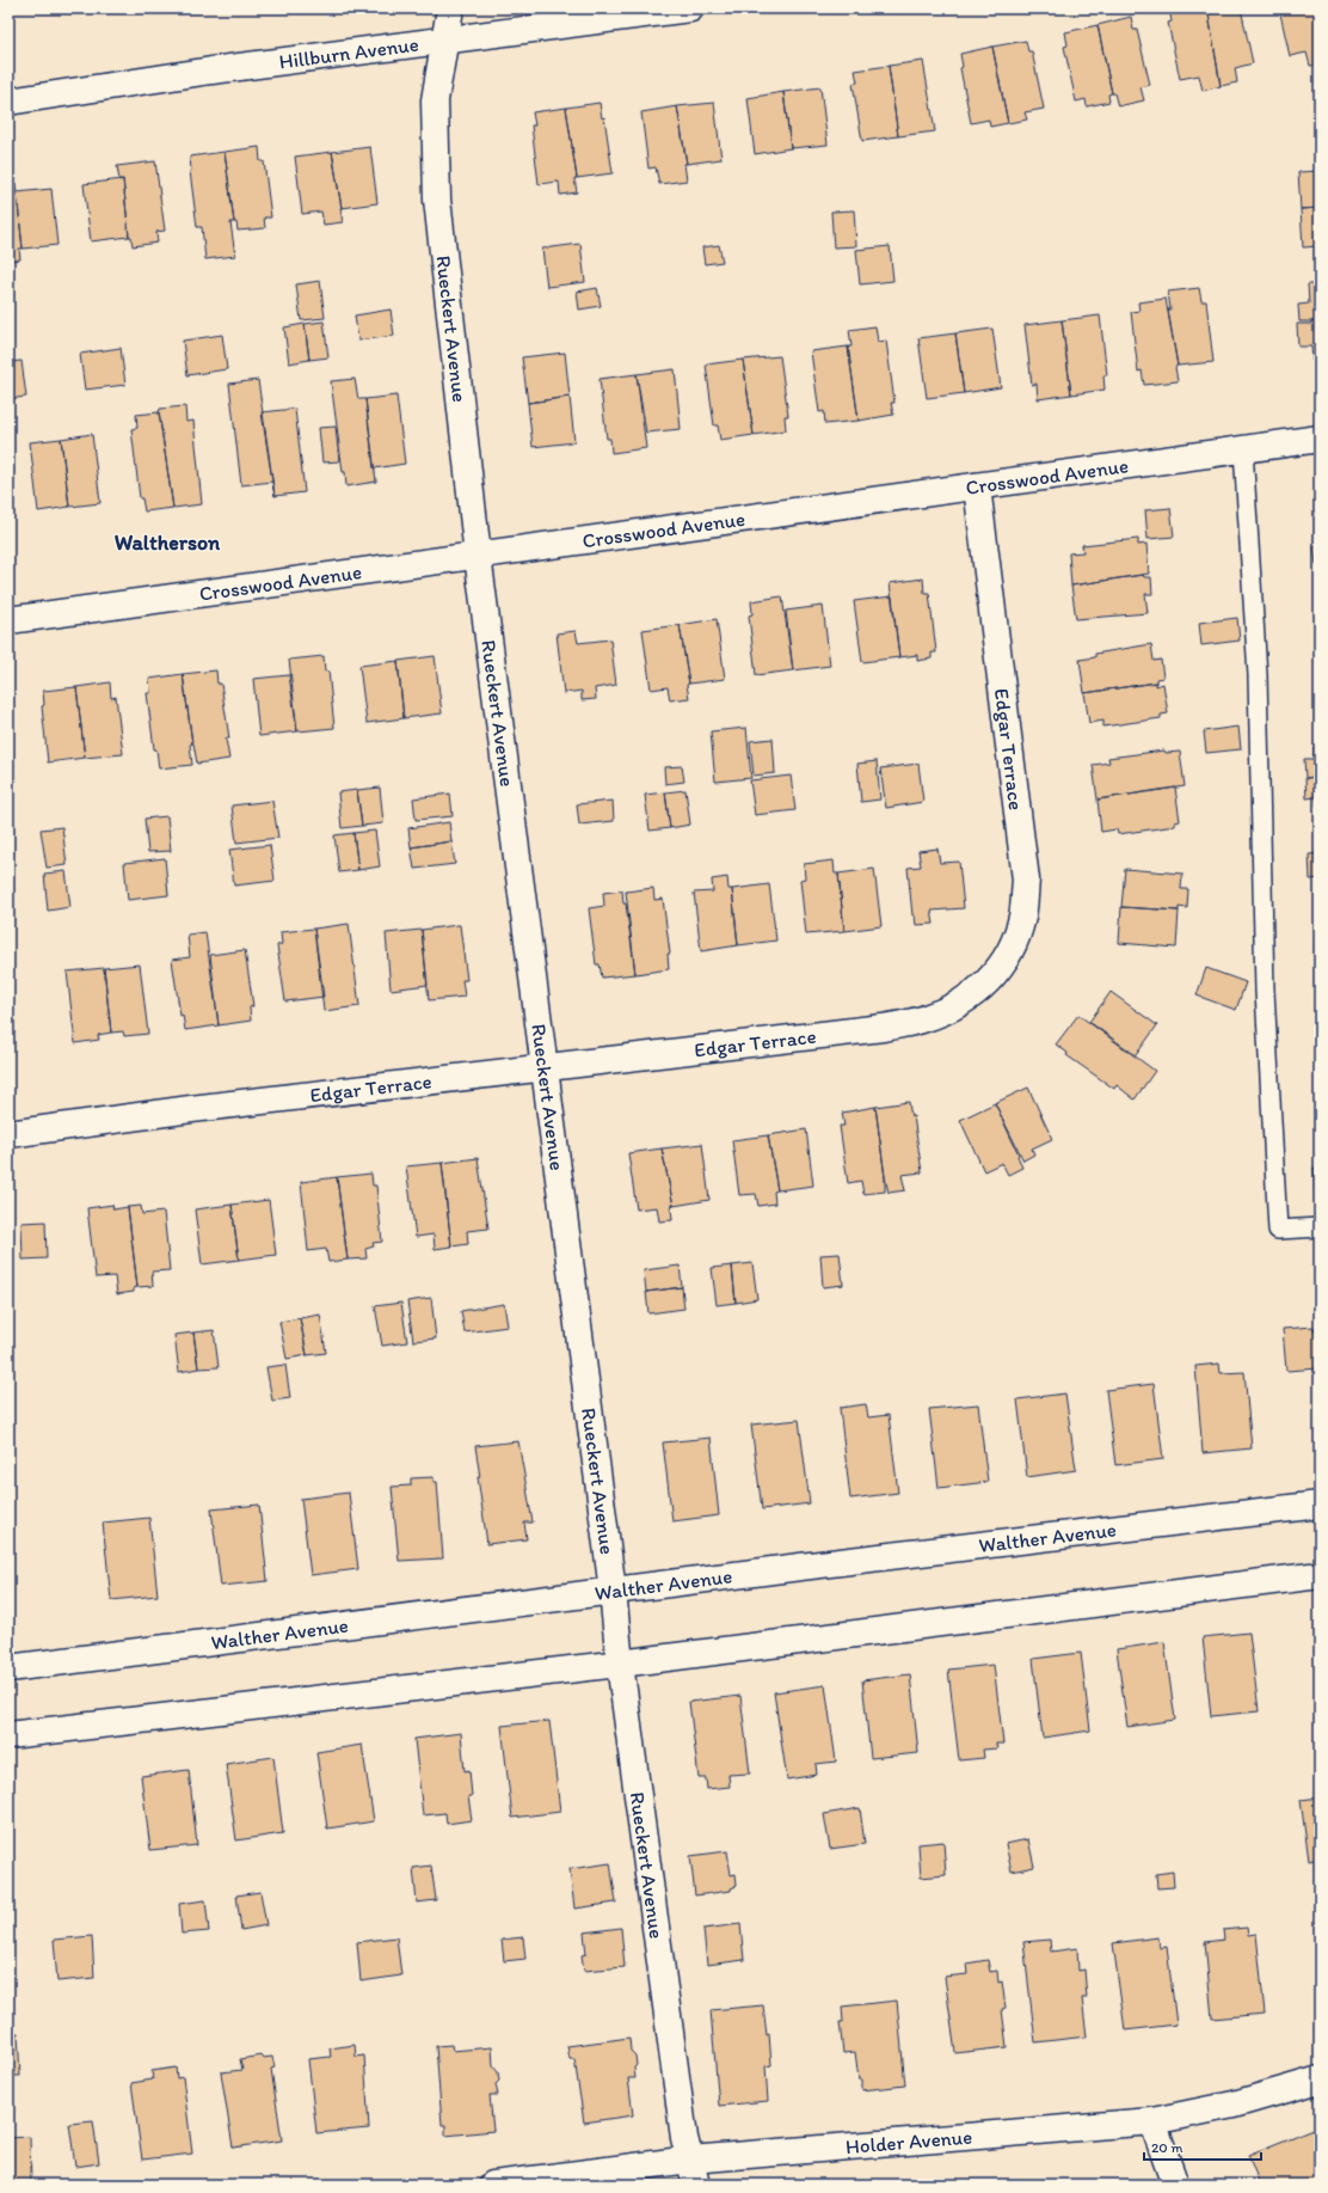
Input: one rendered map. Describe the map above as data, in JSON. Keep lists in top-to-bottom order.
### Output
{
  "streets": {
    "street": [
      "Hillburn Avenue",
      "Rueckert Avenue",
      "Crosswood Avenue",
      "Edgar Terrace",
      "Walther Avenue",
      "Holder Avenue"
    ]
  },
  "crossings": [
    ["Hillburn Avenue", "Rueckert Avenue"],
    ["Rueckert Avenue", "Crosswood Avenue"],
    ["Rueckert Avenue", "Edgar Terrace"],
    ["Rueckert Avenue", "Walther Avenue"],
    ["Rueckert Avenue", "Holder Avenue"],
    ["Crosswood Avenue", "Edgar Terrace"]
  ],
  "districts": ["Waltherson"],
  "scale_bar": "20 m"
}
